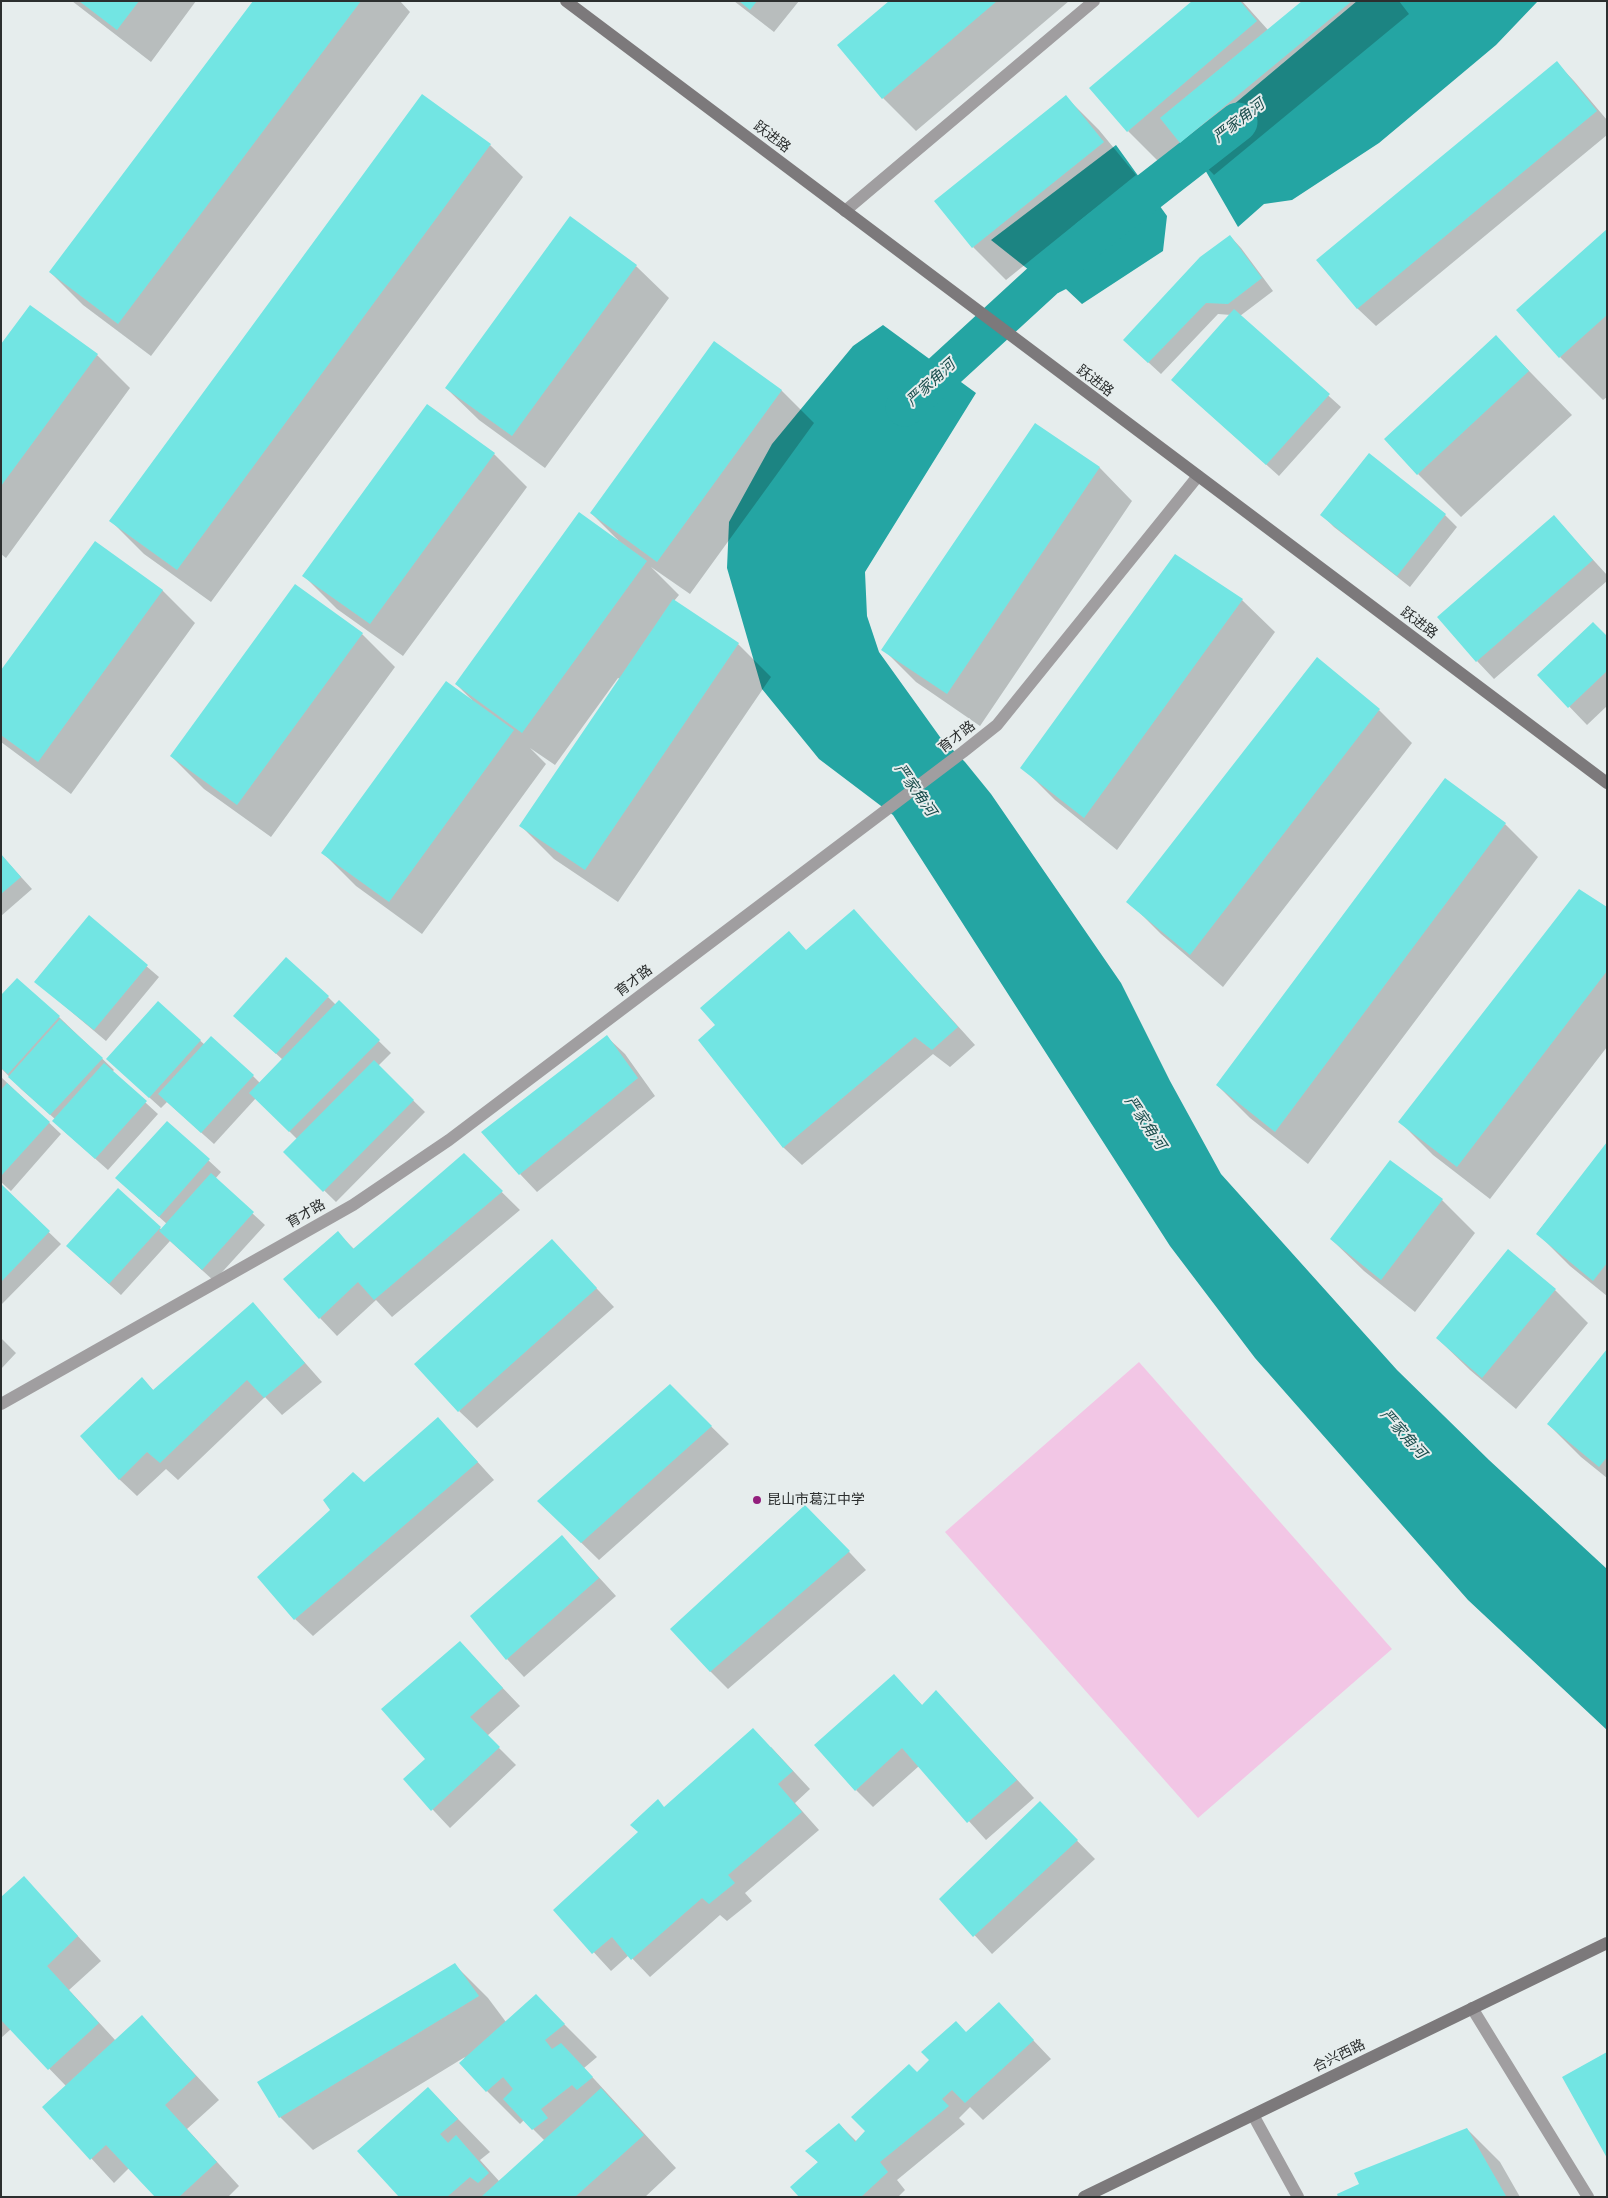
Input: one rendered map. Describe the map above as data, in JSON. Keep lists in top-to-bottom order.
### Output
{
  "streets": {
    "street": ["跃进路", "育才路", "合兴西路"]
  },
  "crossings": [
    ["跃进路", "育才路"]
  ],
  "water": ["严家角河"],
  "places": ["昆山市葛江中学"]
}
